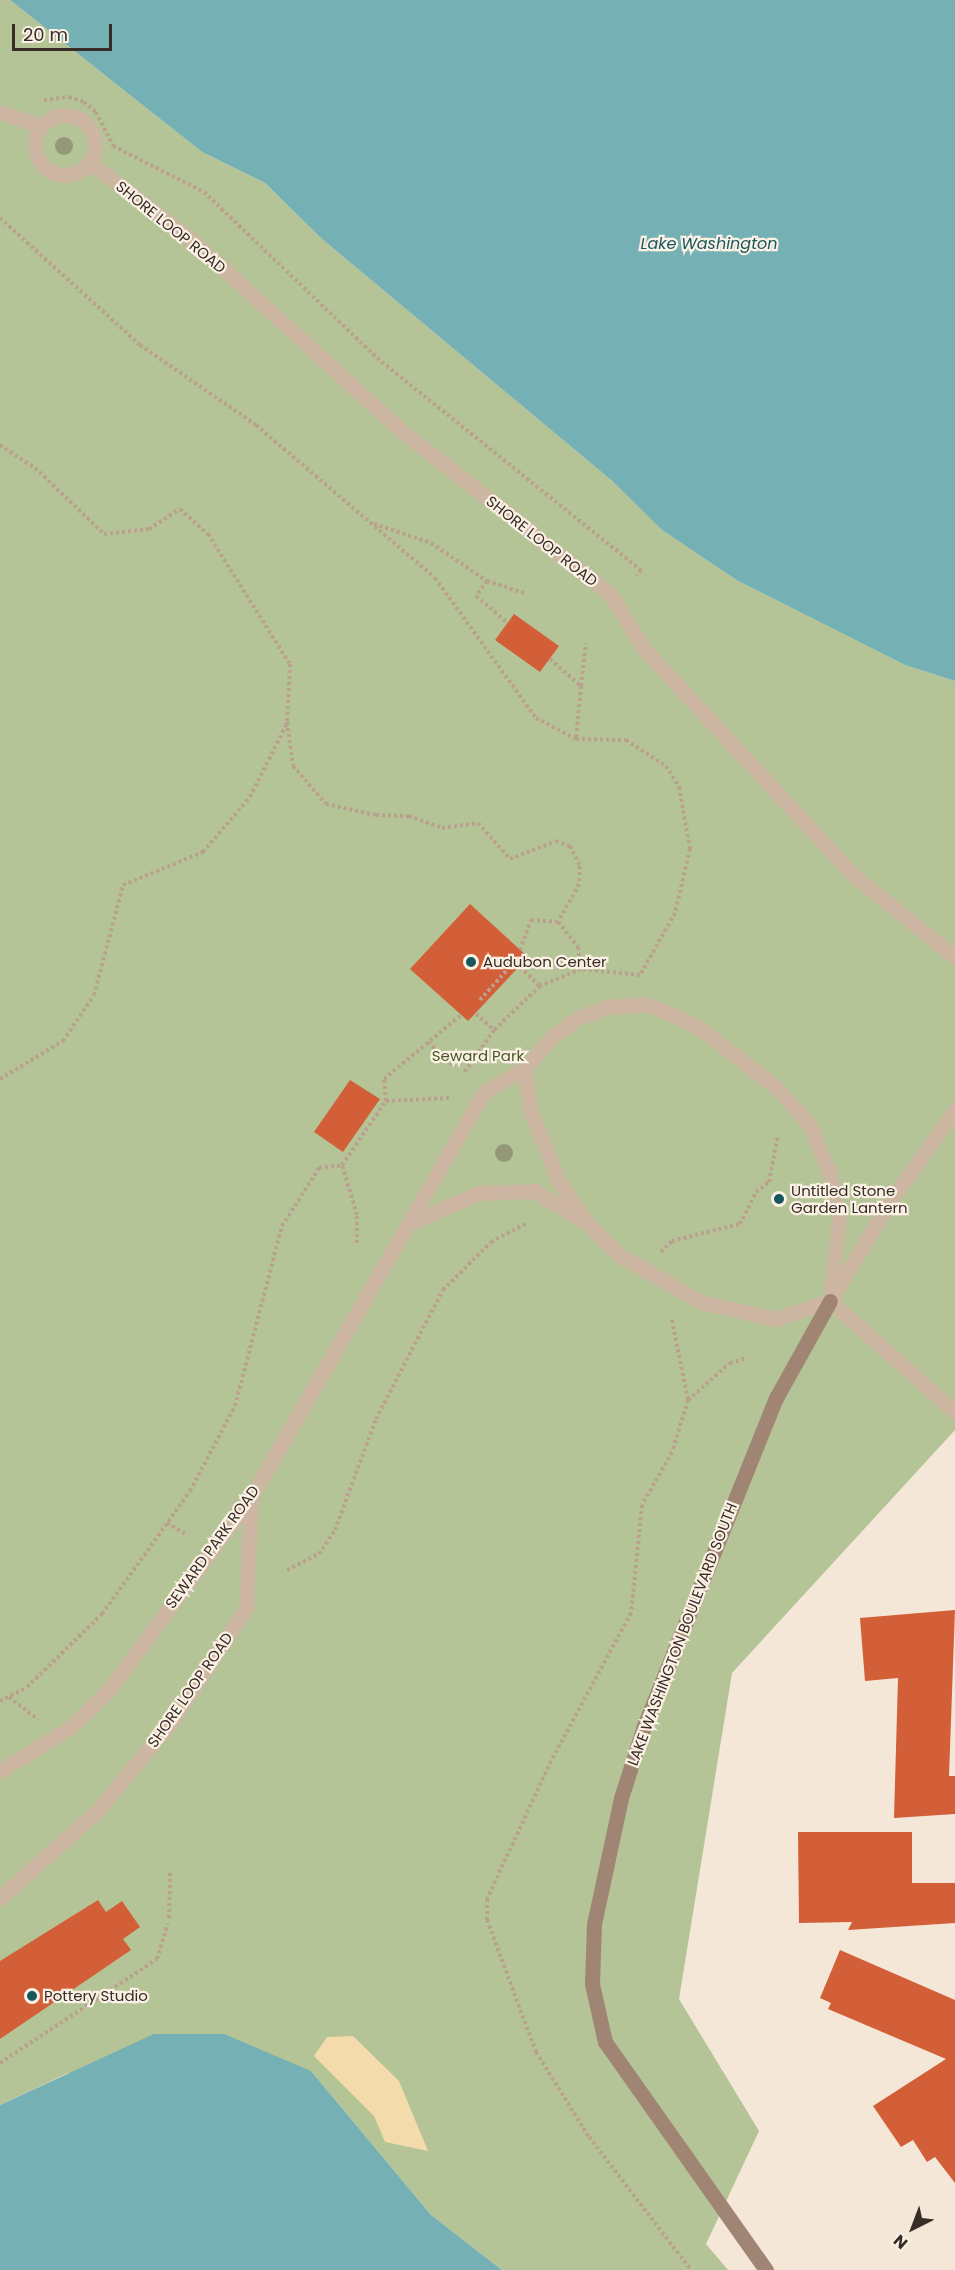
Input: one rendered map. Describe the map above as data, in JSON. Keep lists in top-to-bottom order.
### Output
{
  "streets": {
    "main road": ["LAKE WASHINGTON BOULEVARD SOUTH"],
    "street": ["SHORE LOOP ROAD", "SEWARD PARK ROAD"]
  },
  "crossings": [
    ["SHORE LOOP ROAD", "SEWARD PARK ROAD"],
    ["SEWARD PARK ROAD", "LAKE WASHINGTON BOULEVARD SOUTH"]
  ],
  "water": ["Lake Washington"],
  "parks": ["Seward Park"],
  "places": ["Audubon Center", "Untitled Stone Garden Lantern", "Pottery Studio"],
  "scale_bar": "20 m",
  "north": "bottom left"
}
